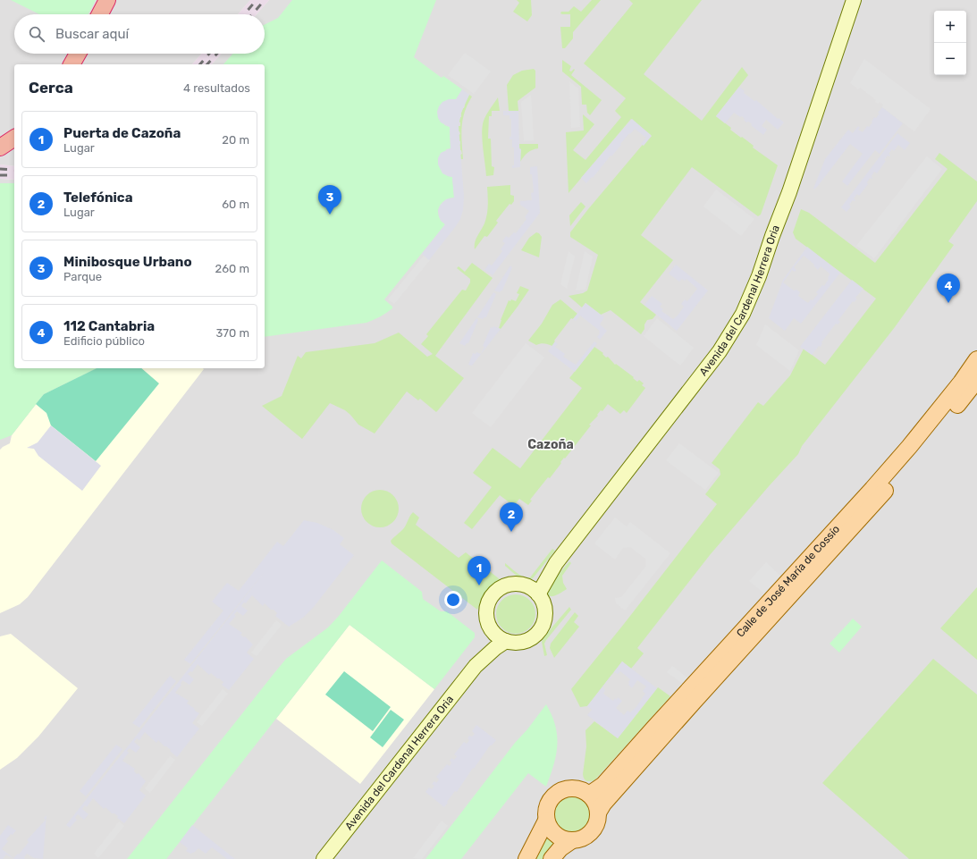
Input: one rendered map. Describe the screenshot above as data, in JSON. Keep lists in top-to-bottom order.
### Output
{
  "streets": {
    "main road": ["Avenida del Cardenal Herrera Oria", "Calle de José María de Cossío"]
  },
  "districts": ["Cazoña"],
  "page": {
    "map_buttons": ["+", "−"],
    "search": "Buscar aquí",
    "heading": ["Cerca", "4 resultados"],
    "list": [
      {
        "mark": "1",
        "name": "Puerta de Cazoña",
        "note": "Lugar",
        "value": "20 m"
      },
      {
        "mark": "2",
        "name": "Telefónica",
        "note": "Lugar",
        "value": "60 m"
      },
      {
        "mark": "3",
        "name": "Minibosque Urbano",
        "note": "Parque",
        "value": "260 m"
      },
      {
        "mark": "4",
        "name": "112 Cantabria",
        "note": "Edificio público",
        "value": "370 m"
      }
    ],
    "pins": [
      "3",
      "4",
      "2",
      "1"
    ]
  }
}
